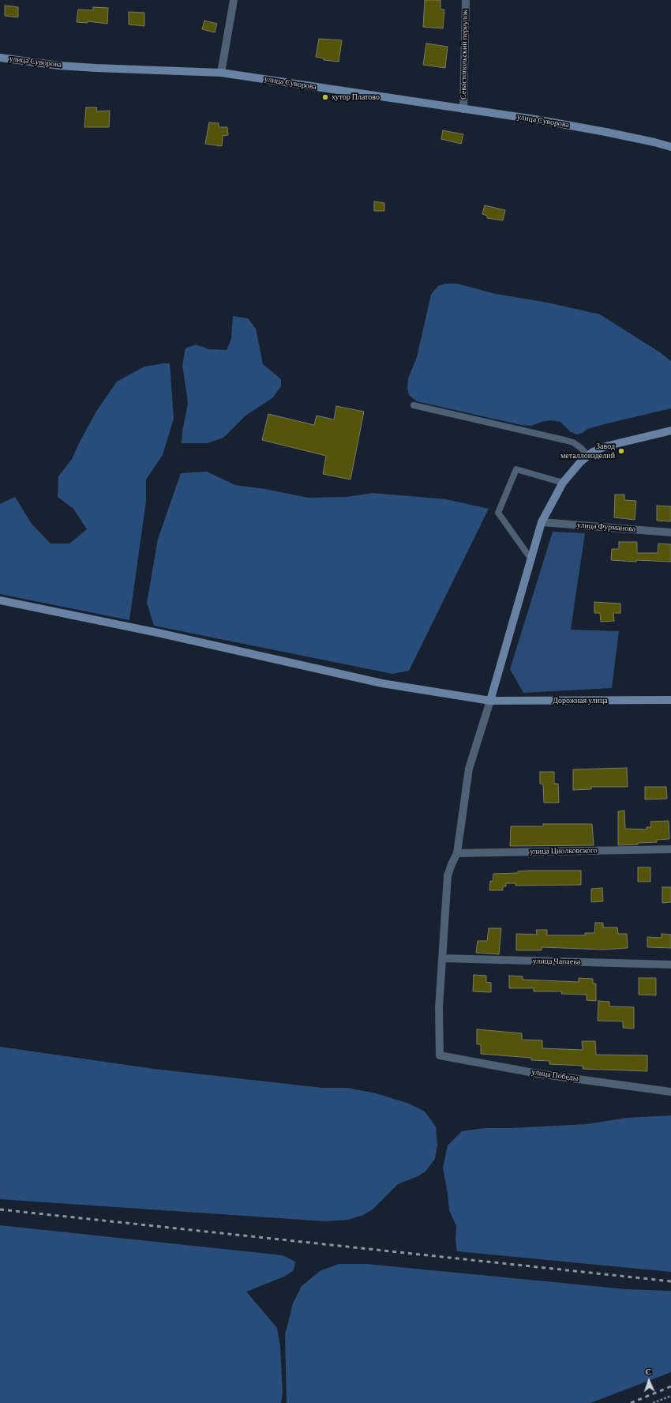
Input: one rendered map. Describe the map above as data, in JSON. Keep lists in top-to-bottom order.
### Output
{
  "streets": {
    "street": [
      "Севастопольский переулок",
      "улица Суворова",
      "улица Фурманова",
      "Дорожная улица",
      "улица Циолковского",
      "улица Чапаева",
      "улица Победы"
    ]
  },
  "crossings": [
    ["Севастопольский переулок", "улица Суворова"],
    ["улица Чапаева", "улица Победы"]
  ],
  "places": ["хутор Платово", "Завод металлоизделий"],
  "north": "top"
}
